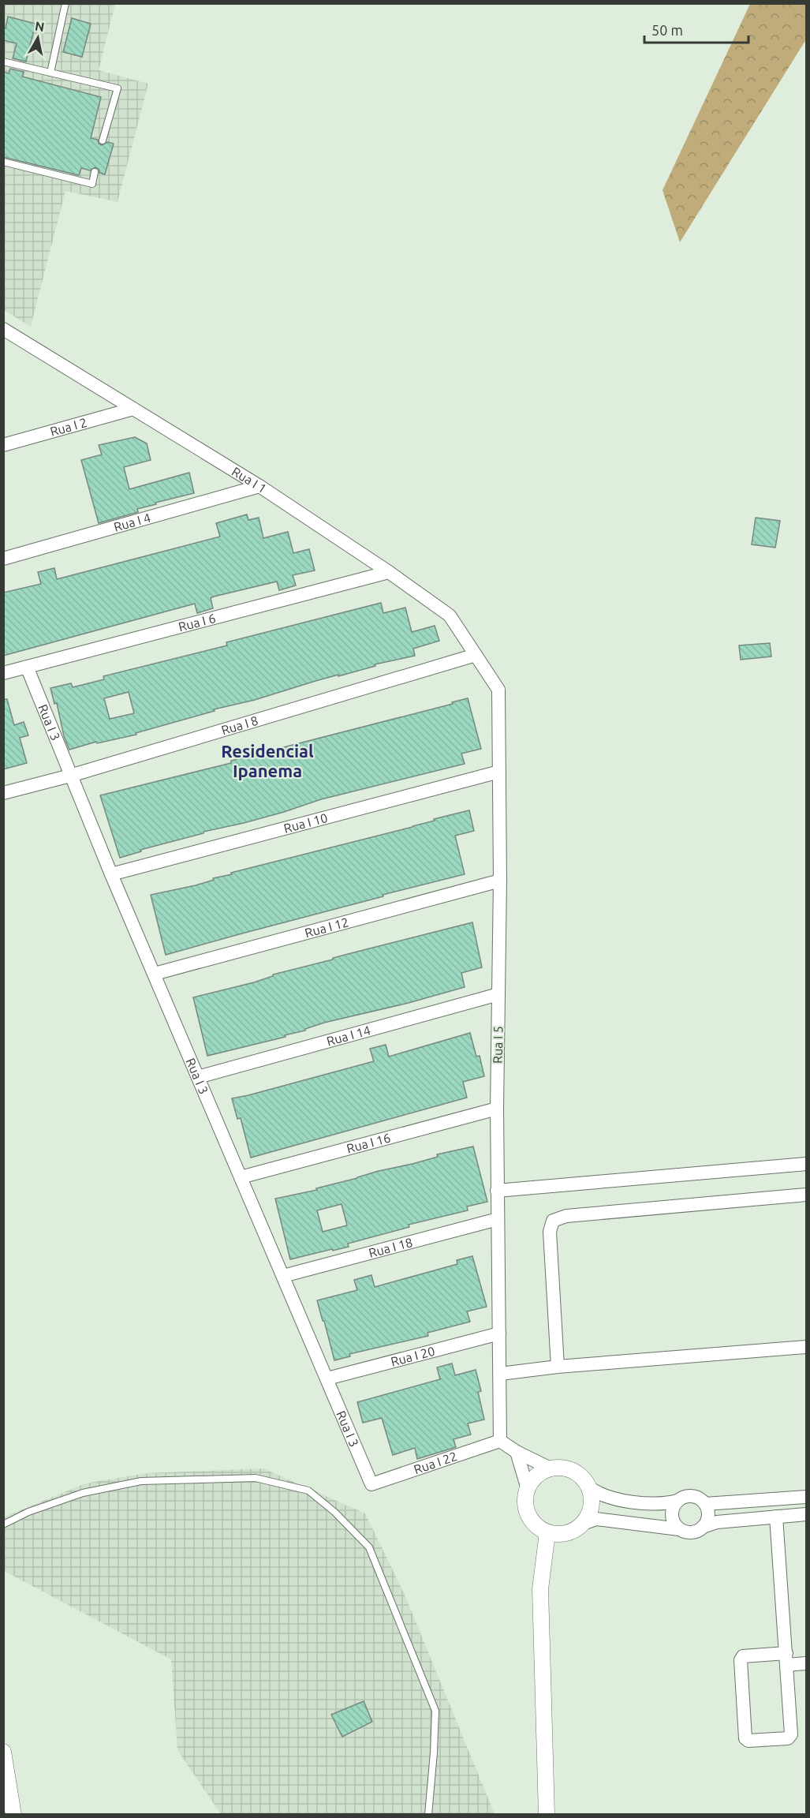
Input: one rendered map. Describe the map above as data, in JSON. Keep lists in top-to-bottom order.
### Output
{
  "streets": {
    "street": [
      "Rua I 2",
      "Rua I 1",
      "Rua I 4",
      "Rua I 6",
      "Rua I 3",
      "Rua I 8",
      "Rua I 10",
      "Rua I 12",
      "Rua I 14",
      "Rua I 5",
      "Rua I 16",
      "Rua I 18",
      "Rua I 20",
      "Rua I 22"
    ]
  },
  "crossings": [
    ["Rua I 2", "Rua I 1"],
    ["Rua I 1", "Rua I 4"],
    ["Rua I 1", "Rua I 6"],
    ["Rua I 1", "Rua I 8"],
    ["Rua I 1", "Rua I 5"],
    ["Rua I 6", "Rua I 3"],
    ["Rua I 3", "Rua I 8"],
    ["Rua I 3", "Rua I 10"],
    ["Rua I 3", "Rua I 12"],
    ["Rua I 3", "Rua I 14"],
    ["Rua I 3", "Rua I 16"],
    ["Rua I 3", "Rua I 18"],
    ["Rua I 3", "Rua I 20"],
    ["Rua I 3", "Rua I 22"],
    ["Rua I 8", "Rua I 5"],
    ["Rua I 10", "Rua I 5"],
    ["Rua I 12", "Rua I 5"],
    ["Rua I 14", "Rua I 5"],
    ["Rua I 5", "Rua I 16"],
    ["Rua I 5", "Rua I 18"],
    ["Rua I 5", "Rua I 20"],
    ["Rua I 5", "Rua I 22"]
  ],
  "districts": ["Residencial Ipanema"],
  "scale_bar": "50 m",
  "north": "top"
}
